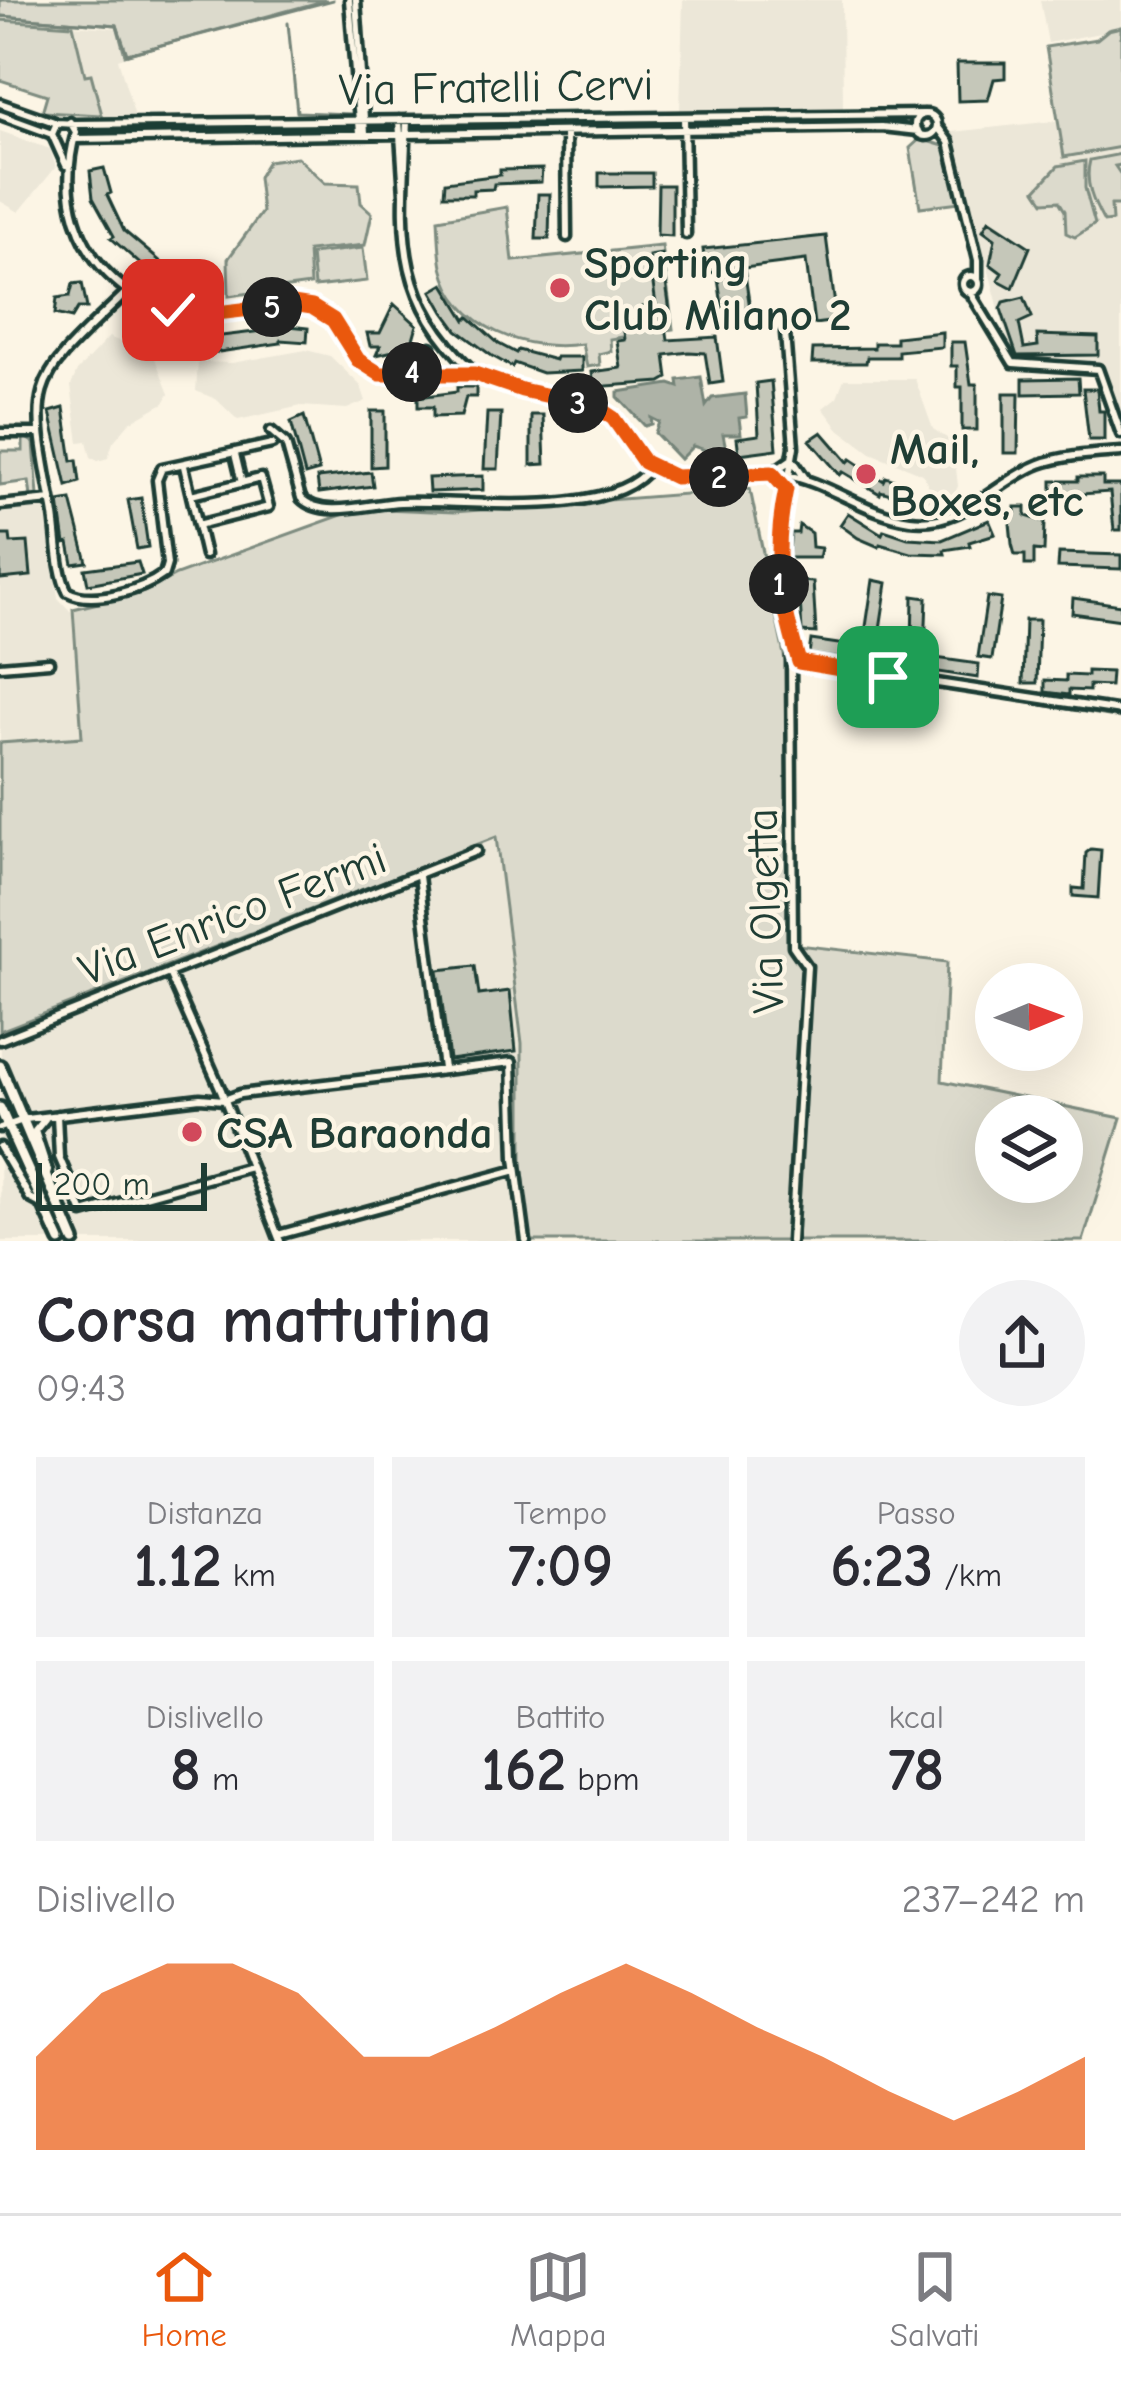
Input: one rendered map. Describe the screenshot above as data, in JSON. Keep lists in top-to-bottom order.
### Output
{
  "streets": {
    "street": ["Via Fratelli Cervi", "Via Olgetta", "Via Enrico Fermi"]
  },
  "places": ["Sporting Club Milano 2", "Mail, Boxes, etc", "CSA Baraonda"],
  "scale_bar": "200 m",
  "north": "right",
  "page": {
    "pins": [
      "5",
      "4",
      "3",
      "2",
      "1"
    ],
    "scale": "200 m",
    "heading": ["Corsa mattutina", "09:43"],
    "stats": [
      ["Distanza", "1.12 km"],
      ["Tempo", "7:09"],
      ["Passo", "6:23 /km"],
      ["Dislivello", "8 m"],
      ["Battito", "162 bpm"],
      ["kcal", "78"]
    ],
    "chart": ["Dislivello", "237–242 m"],
    "tabs": ["Home", "Mappa", "Salvati"]
  }
}
